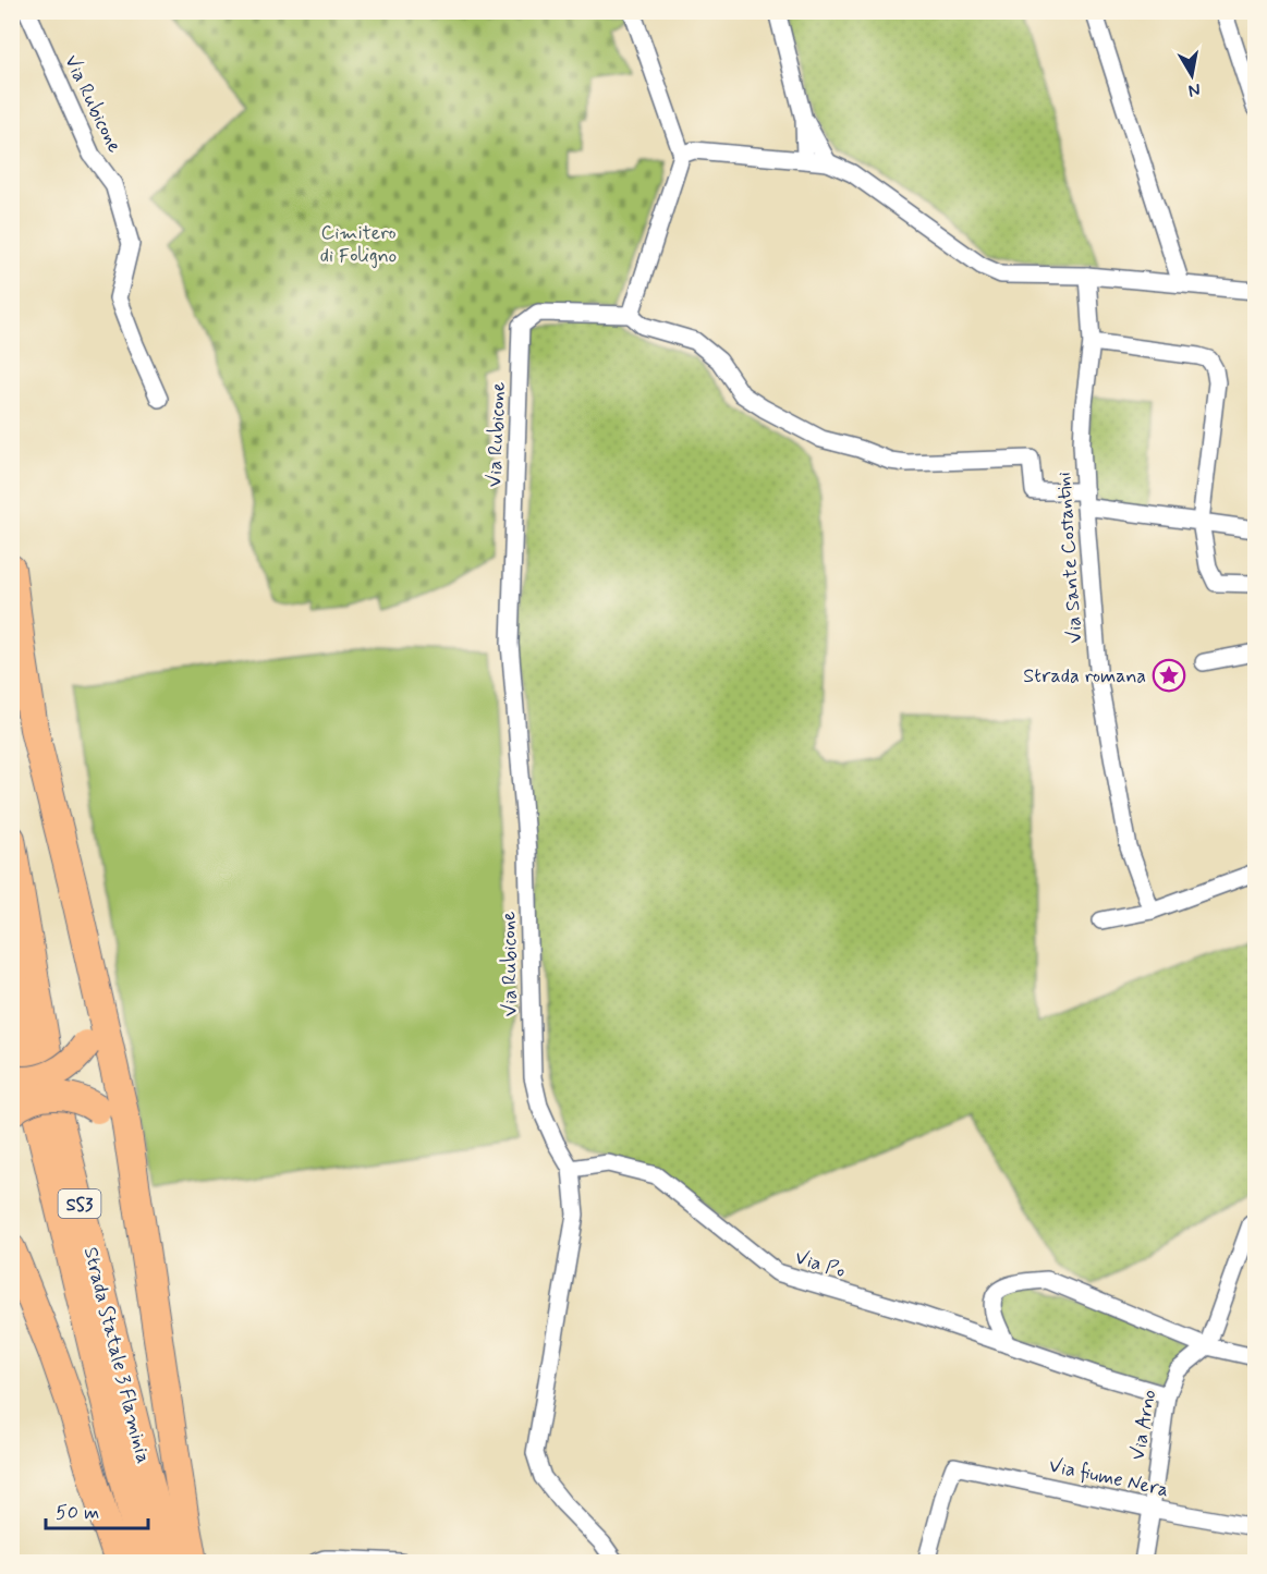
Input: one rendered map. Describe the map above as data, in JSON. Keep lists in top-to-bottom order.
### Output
{
  "streets": {
    "highway": ["SS3", "Strada Statale 3 Flaminia"],
    "street": [
      "Via Rubicone",
      "Via Sante Costantini",
      "Via Po",
      "Via Arno",
      "Via fiume Nera"
    ]
  },
  "crossings": [
    ["Via Rubicone", "Via Po"],
    ["Via Po", "Via Arno"],
    ["Via Arno", "Via fiume Nera"]
  ],
  "parks": ["Cimitero di Foligno"],
  "places": {
    "place": ["Strada romana"]
  },
  "scale_bar": "50 m",
  "north": "bottom"
}
